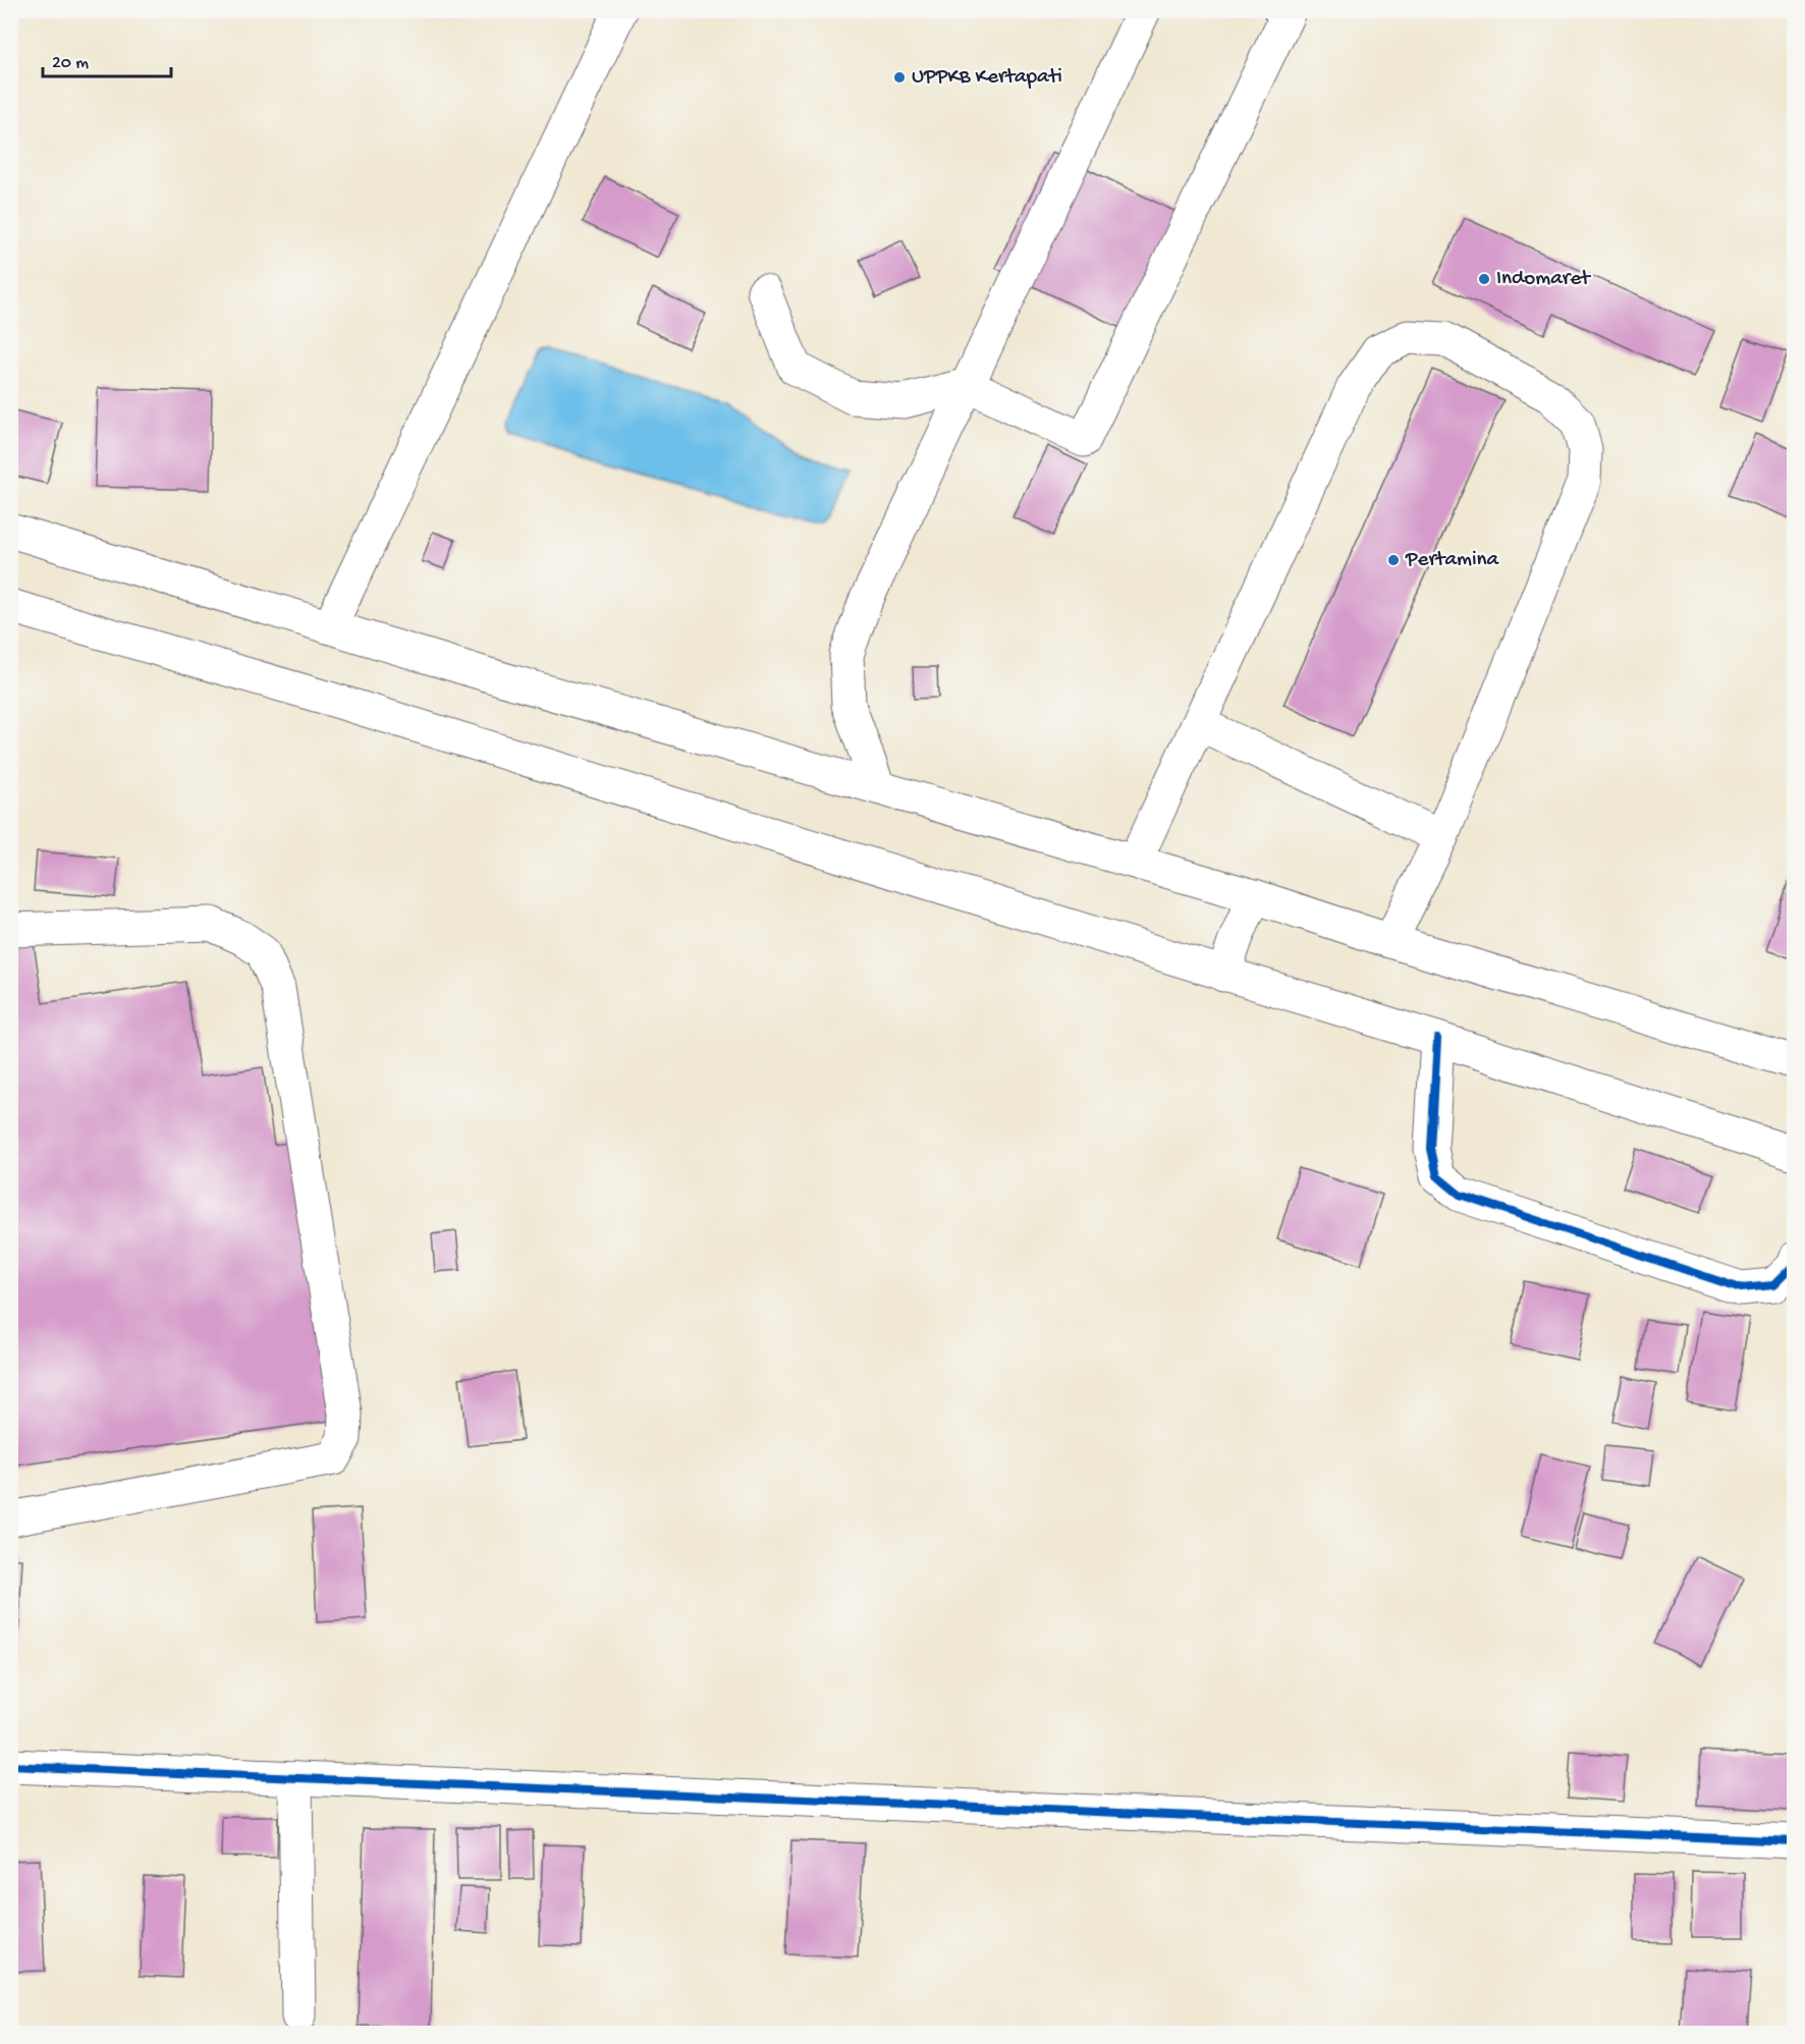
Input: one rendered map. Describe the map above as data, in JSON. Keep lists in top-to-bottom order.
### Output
{
  "places": ["UPPKB Kertapati", "Indomaret", "Pertamina"],
  "scale_bar": "20 m"
}
